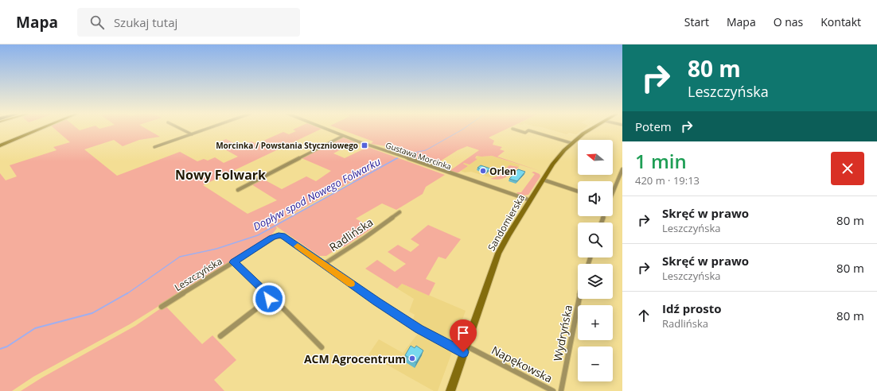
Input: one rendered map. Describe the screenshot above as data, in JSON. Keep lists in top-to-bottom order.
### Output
{
  "streets": {
    "street": [
      "Gustawa Morcinka",
      "Sandomierska",
      "Radlińska",
      "Leszczyńska",
      "Wydryńska",
      "Napękowska"
    ]
  },
  "crossings": [
    ["Gustawa Morcinka", "Sandomierska"],
    ["Sandomierska", "Napękowska"],
    ["Radlińska", "Leszczyńska"]
  ],
  "districts": ["Nowy Folwark"],
  "water": ["Dopływ spod Nowego Folwarku"],
  "places": {
    "transit": ["Morcinka / Powstania Styczniowego"],
    "other": ["Orlen", "ACM Agrocentrum"]
  },
  "north": "left",
  "page": {
    "header": "Mapa",
    "search": "Szukaj tutaj",
    "nav": [
      "Start",
      "Mapa",
      "O nas",
      "Kontakt"
    ],
    "turn": ["80 m", "Leszczyńska"],
    "then": "Potem",
    "map_buttons": ["+", "−"],
    "heading": ["1 min", "420 m · 19:13"],
    "list": [
      {
        "name": "Skręć w prawo",
        "note": "Leszczyńska",
        "value": "80 m"
      },
      {
        "name": "Skręć w prawo",
        "note": "Leszczyńska",
        "value": "80 m"
      },
      {
        "name": "Idź prosto",
        "note": "Radlińska",
        "value": "80 m"
      }
    ]
  }
}
